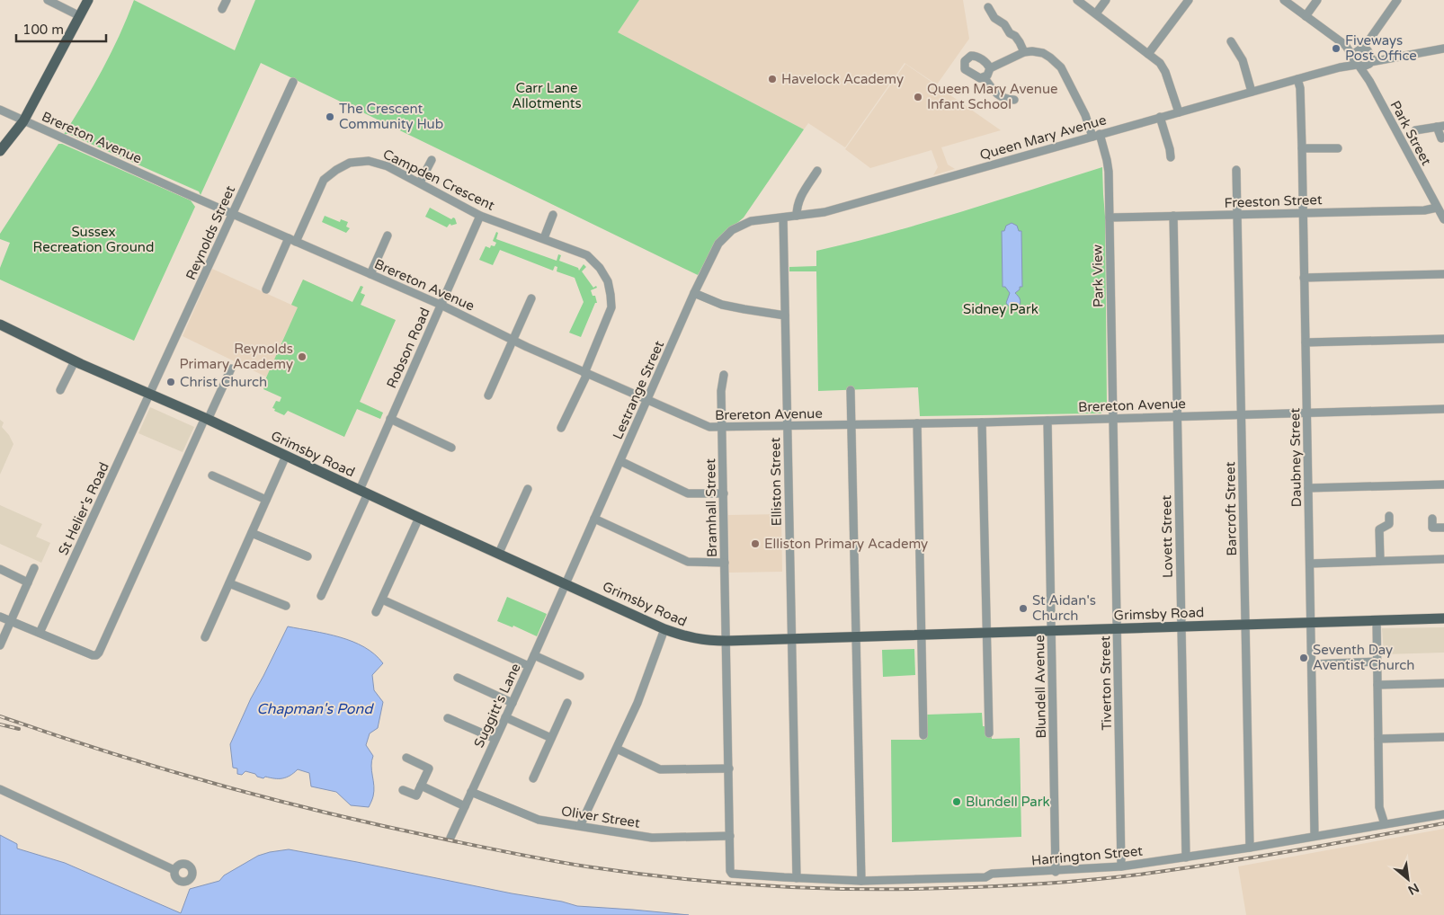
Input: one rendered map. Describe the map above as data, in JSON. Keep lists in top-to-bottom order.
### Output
{
  "streets": {
    "main road": ["Grimsby Road"],
    "street": [
      "Park Street",
      "Brereton Avenue",
      "Queen Mary Avenue",
      "Campden Crescent",
      "Freeston Street",
      "Reynolds Street",
      "Park View",
      "Robson Road",
      "Lestrange Street",
      "Daubney Street",
      "Elliston Street",
      "Bramhall Street",
      "St Helier's Road",
      "Barcroft Street",
      "Lovett Street",
      "Tiverton Street",
      "Blundell Avenue",
      "Suggitt's Lane",
      "Oliver Street",
      "Harrington Street"
    ]
  },
  "crossings": [
    ["Park Street", "Queen Mary Avenue"],
    ["Park Street", "Freeston Street"],
    ["Brereton Avenue", "Campden Crescent"],
    ["Brereton Avenue", "Reynolds Street"],
    ["Brereton Avenue", "Park View"],
    ["Brereton Avenue", "Robson Road"],
    ["Brereton Avenue", "Lestrange Street"],
    ["Brereton Avenue", "Daubney Street"],
    ["Brereton Avenue", "Elliston Street"],
    ["Brereton Avenue", "Bramhall Street"],
    ["Brereton Avenue", "Barcroft Street"],
    ["Brereton Avenue", "Lovett Street"],
    ["Brereton Avenue", "Tiverton Street"],
    ["Brereton Avenue", "Blundell Avenue"],
    ["Queen Mary Avenue", "Park View"],
    ["Queen Mary Avenue", "Lestrange Street"],
    ["Queen Mary Avenue", "Daubney Street"],
    ["Queen Mary Avenue", "Elliston Street"],
    ["Campden Crescent", "Robson Road"],
    ["Freeston Street", "Park View"],
    ["Freeston Street", "Daubney Street"],
    ["Freeston Street", "Barcroft Street"],
    ["Freeston Street", "Lovett Street"],
    ["Reynolds Street", "Grimsby Road"],
    ["Reynolds Street", "St Helier's Road"],
    ["Park View", "Tiverton Street"],
    ["Robson Road", "Grimsby Road"],
    ["Lestrange Street", "Grimsby Road"],
    ["Lestrange Street", "Suggitt's Lane"],
    ["Grimsby Road", "Daubney Street"],
    ["Grimsby Road", "Elliston Street"],
    ["Grimsby Road", "Bramhall Street"],
    ["Grimsby Road", "St Helier's Road"],
    ["Grimsby Road", "Barcroft Street"],
    ["Grimsby Road", "Lovett Street"],
    ["Grimsby Road", "Tiverton Street"],
    ["Grimsby Road", "Blundell Avenue"],
    ["Grimsby Road", "Suggitt's Lane"],
    ["Daubney Street", "Harrington Street"],
    ["Elliston Street", "Harrington Street"],
    ["Bramhall Street", "Oliver Street"],
    ["Bramhall Street", "Harrington Street"],
    ["Barcroft Street", "Harrington Street"],
    ["Lovett Street", "Harrington Street"],
    ["Tiverton Street", "Harrington Street"],
    ["Blundell Avenue", "Harrington Street"],
    ["Suggitt's Lane", "Oliver Street"]
  ],
  "water": ["Chapman's Pond"],
  "parks": ["Carr Lane Allotments", "Sussex Recreation Ground", "Sidney Park"],
  "places": [
    "Fiveways Post Office",
    "Havelock Academy",
    "Queen Mary Avenue Infant School",
    "The Crescent Community Hub",
    "Reynolds Primary Academy",
    "Christ Church",
    "Elliston Primary Academy",
    "St Aidan's Church",
    "Seventh Day Aventist Church",
    "Blundell Park"
  ],
  "scale_bar": "100 m",
  "north": "bottom right"
}
